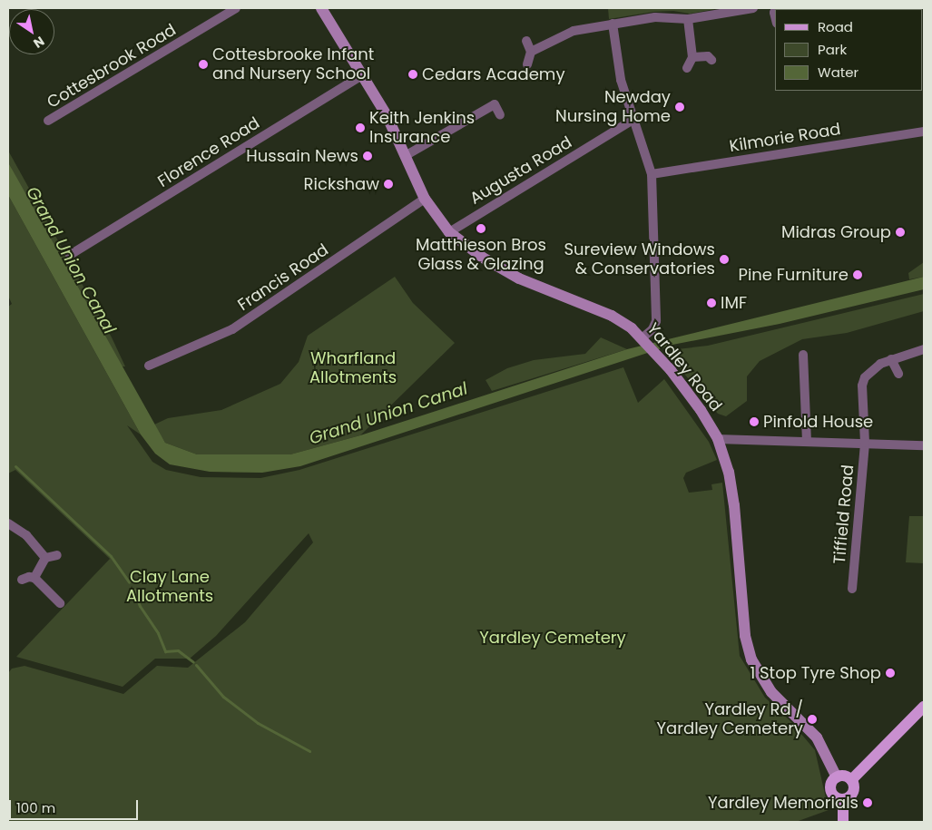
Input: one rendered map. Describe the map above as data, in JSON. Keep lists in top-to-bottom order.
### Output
{
  "streets": {
    "main road": ["Yardley Road"],
    "street": [
      "Cottesbrook Road",
      "Kilmorie Road",
      "Florence Road",
      "Augusta Road",
      "Francis Road",
      "Tiffield Road"
    ]
  },
  "crossings": [
    ["Florence Road", "Yardley Road"],
    ["Augusta Road", "Yardley Road"],
    ["Francis Road", "Yardley Road"]
  ],
  "water": ["Grand Union Canal"],
  "parks": ["Wharfland Allotments", "Clay Lane Allotments", "Yardley Cemetery"],
  "places": [
    "Cottesbrooke Infant and Nursery School",
    "Cedars Academy",
    "Newday Nursing Home",
    "Keith Jenkins Insurance",
    "Hussain News",
    "Rickshaw",
    "Matthieson Bros Glass & Glazing",
    "Midras Group",
    "Sureview Windows & Conservatories",
    "Pine Furniture",
    "IMF",
    "Pinfold House",
    "1 Stop Tyre Shop",
    "Yardley Rd / Yardley Cemetery",
    "Yardley Memorials"
  ],
  "legend": ["Road", "Park", "Water"],
  "scale_bar": "100 m",
  "north": "bottom right"
}
